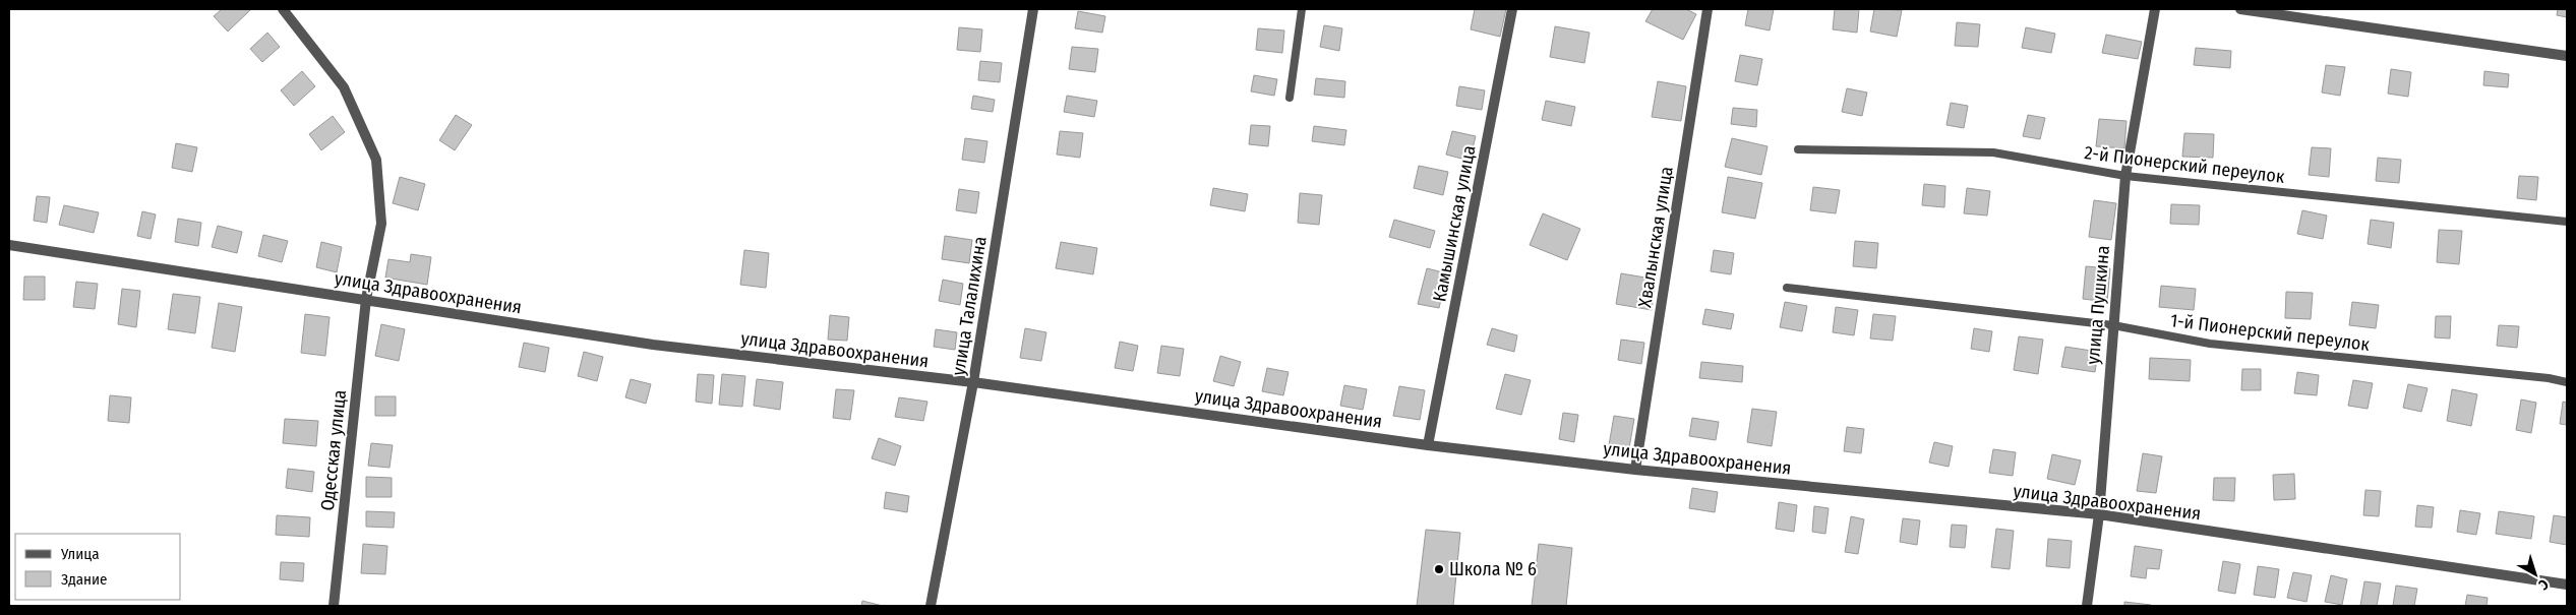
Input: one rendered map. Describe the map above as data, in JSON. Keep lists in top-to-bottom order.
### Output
{
  "streets": {
    "street": [
      "Камышинская улица",
      "Хвалынская улица",
      "улица Здравоохранения",
      "улица Пушкина",
      "улица Талалихина",
      "Одесская улица"
    ],
    "lane": ["2-й Пионерский переулок", "1-й Пионерский переулок"]
  },
  "crossings": [
    ["2-й Пионерский переулок", "улица Пушкина"],
    ["Камышинская улица", "улица Здравоохранения"],
    ["Хвалынская улица", "улица Здравоохранения"],
    ["улица Здравоохранения", "улица Пушкина"],
    ["улица Здравоохранения", "улица Талалихина"],
    ["улица Здравоохранения", "Одесская улица"],
    ["улица Пушкина", "1-й Пионерский переулок"]
  ],
  "places": ["Школа № 6"],
  "legend": ["Улица", "Здание"],
  "north": "bottom right"
}
